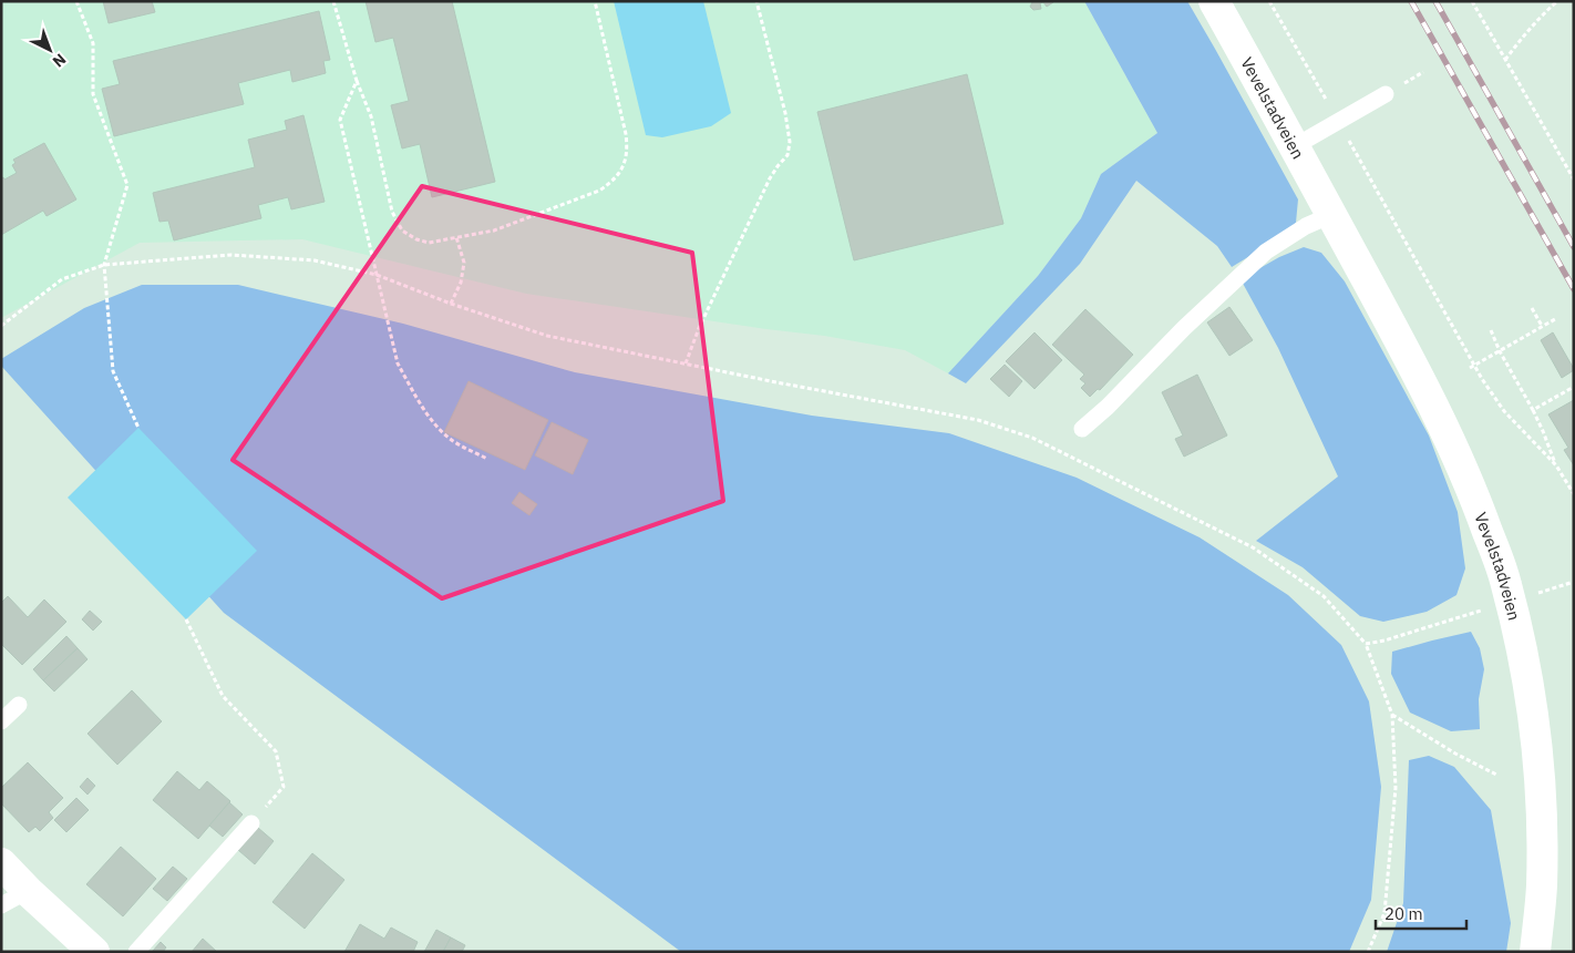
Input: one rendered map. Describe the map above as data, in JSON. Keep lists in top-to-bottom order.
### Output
{
  "streets": {
    "main road": ["Vevelstadveien"]
  },
  "scale_bar": "20 m",
  "north": "bottom right"
}
